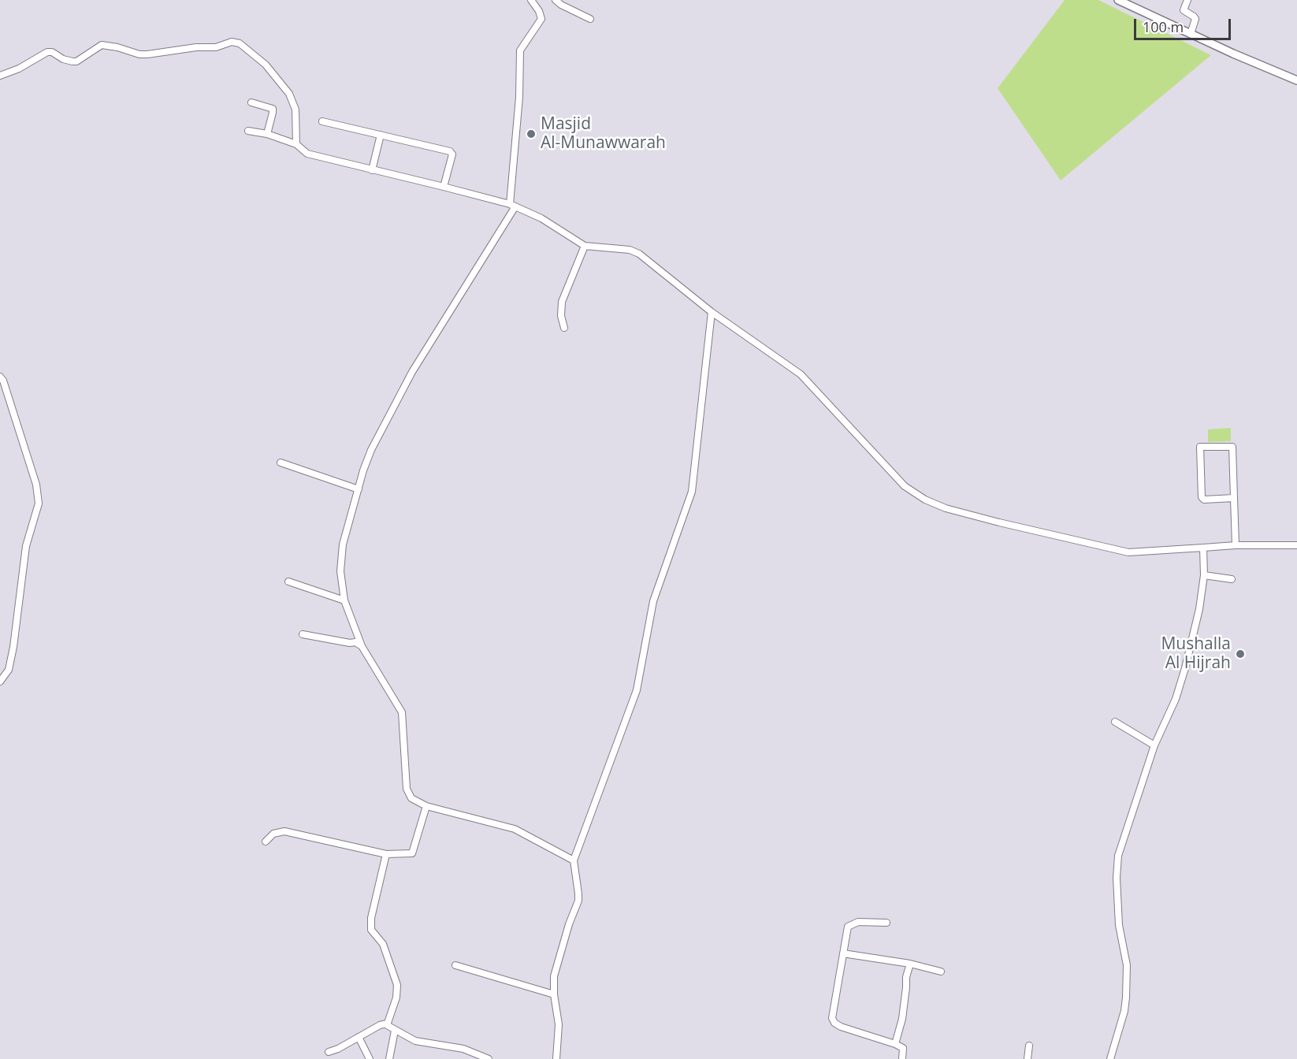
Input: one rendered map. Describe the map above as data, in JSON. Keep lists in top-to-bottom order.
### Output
{
  "places": ["Masjid Al-Munawwarah", "Mushalla Al Hijrah"],
  "scale_bar": "100 m"
}
